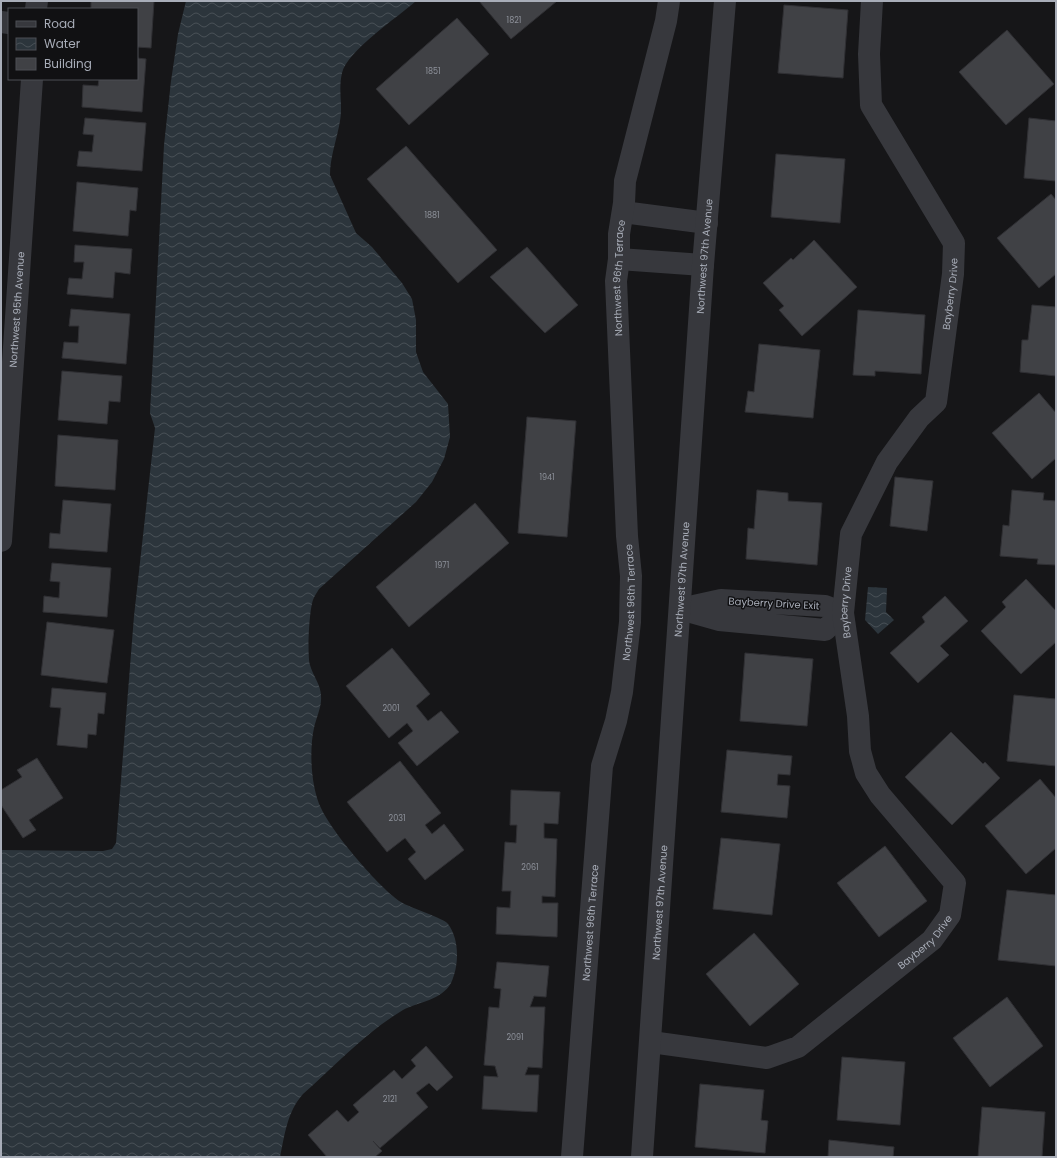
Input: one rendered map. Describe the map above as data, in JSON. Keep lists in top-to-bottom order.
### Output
{
  "streets": {
    "street": [
      "Northwest 97th Avenue",
      "Northwest 96th Terrace",
      "Bayberry Drive",
      "Northwest 95th Avenue"
    ]
  },
  "crossings": [
    ["Northwest 97th Avenue", "Bayberry Drive"]
  ],
  "house_numbers": [
    "1821",
    "1851",
    "1881",
    "1941",
    "1971",
    "2001",
    "2031",
    "2061",
    "2091",
    "2121"
  ],
  "legend": ["Road", "Water", "Building"]
}
